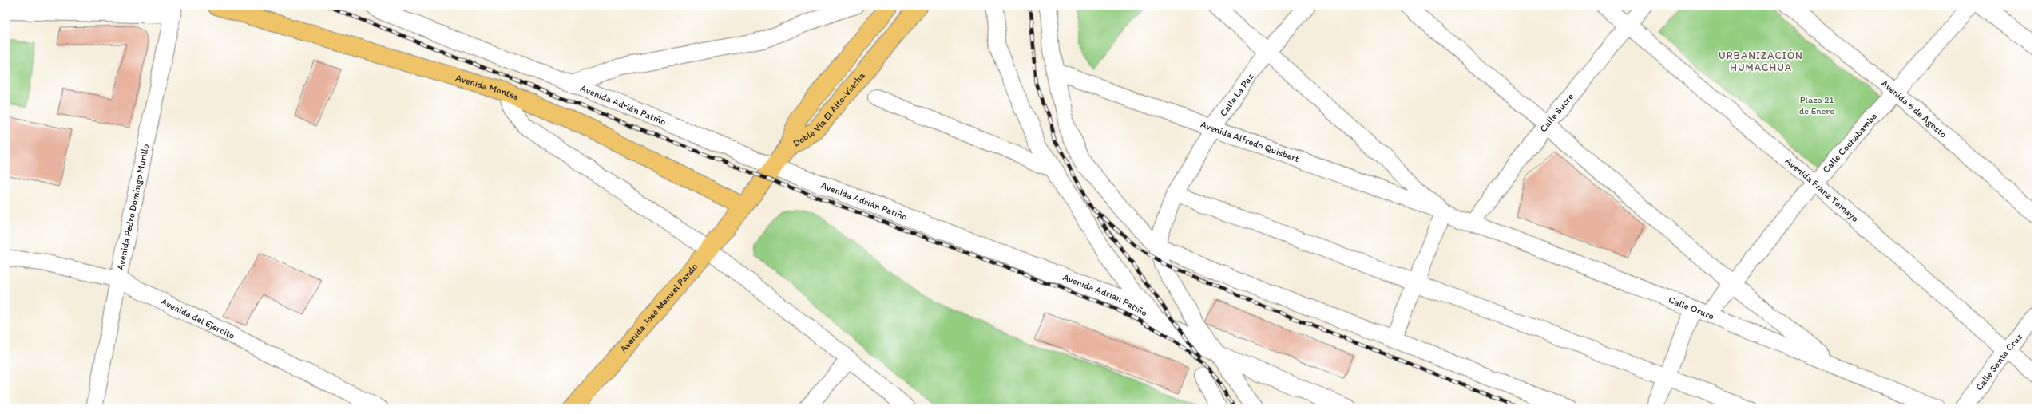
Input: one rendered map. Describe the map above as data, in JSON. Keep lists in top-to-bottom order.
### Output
{
  "streets": {
    "main road": ["Avenida Montes", "Doble Vía El Alto-Viacha", "Avenida José Manuel Pando"],
    "street": [
      "Calle La Paz",
      "Avenida Adrián Patiño",
      "Avenida 6 de Agosto",
      "Calle Sucre",
      "Avenida Alfredo Quisbert",
      "Calle Cochabamba",
      "Avenida Franz Tamayo",
      "Avenida Pedro Domingo Murillo",
      "Calle Oruro",
      "Avenida del Ejército",
      "Calle Santa Cruz"
    ]
  },
  "crossings": [
    ["Avenida Montes", "Avenida José Manuel Pando"],
    ["Calle La Paz", "Avenida Alfredo Quisbert"],
    ["Avenida Adrián Patiño", "Avenida José Manuel Pando"],
    ["Doble Vía El Alto-Viacha", "Avenida José Manuel Pando"],
    ["Avenida 6 de Agosto", "Calle Cochabamba"],
    ["Calle Sucre", "Avenida Franz Tamayo"],
    ["Calle Sucre", "Calle Oruro"],
    ["Avenida Alfredo Quisbert", "Calle Oruro"],
    ["Calle Cochabamba", "Avenida Franz Tamayo"],
    ["Calle Cochabamba", "Calle Oruro"],
    ["Avenida Franz Tamayo", "Calle Santa Cruz"],
    ["Avenida Pedro Domingo Murillo", "Avenida del Ejército"]
  ],
  "districts": ["URBANIZACIÓN HUMACHUA"],
  "parks": ["Plaza 21 de Enero"]
}
